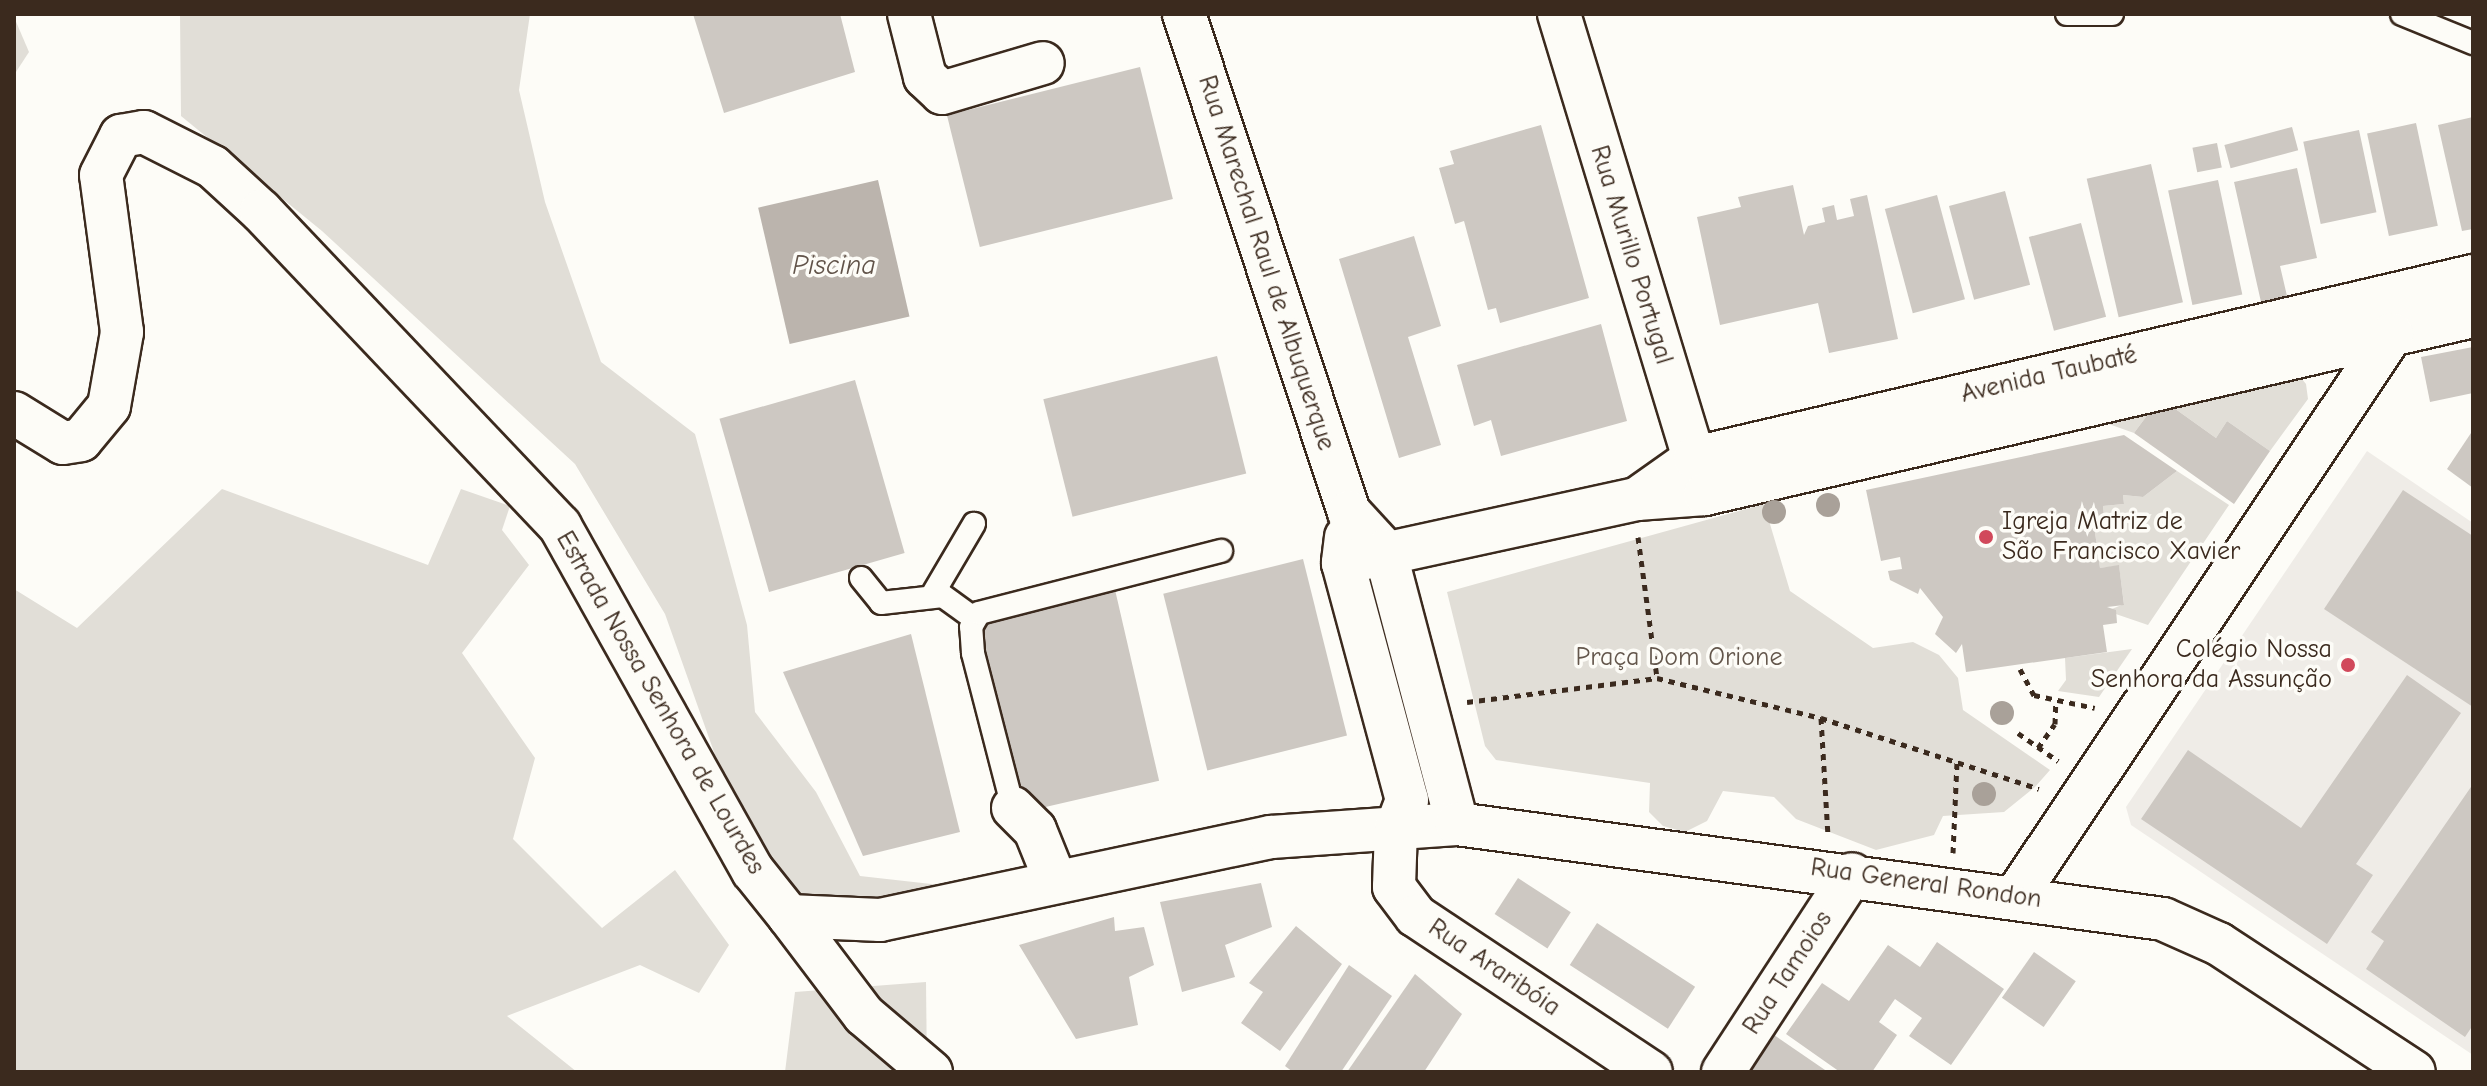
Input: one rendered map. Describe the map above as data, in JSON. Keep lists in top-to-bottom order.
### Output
{
  "streets": {
    "street": [
      "Rua Murillo Portugal",
      "Rua Marechal Raul de Albuquerque",
      "Avenida Taubaté",
      "Estrada Nossa Senhora de Lourdes",
      "Rua General Rondon",
      "Rua Araribóia",
      "Rua Tamoios"
    ]
  },
  "crossings": [
    ["Rua Murillo Portugal", "Avenida Taubaté"],
    ["Rua Marechal Raul de Albuquerque", "Avenida Taubaté"],
    ["Rua Marechal Raul de Albuquerque", "Rua General Rondon"],
    ["Rua Marechal Raul de Albuquerque", "Rua Araribóia"],
    ["Rua General Rondon", "Rua Araribóia"],
    ["Rua General Rondon", "Rua Tamoios"]
  ],
  "water": ["Piscina"],
  "parks": ["Praça Dom Orione"],
  "places": ["Igreja Matriz de São Francisco Xavier", "Colégio Nossa Senhora da Assunção"]
}
